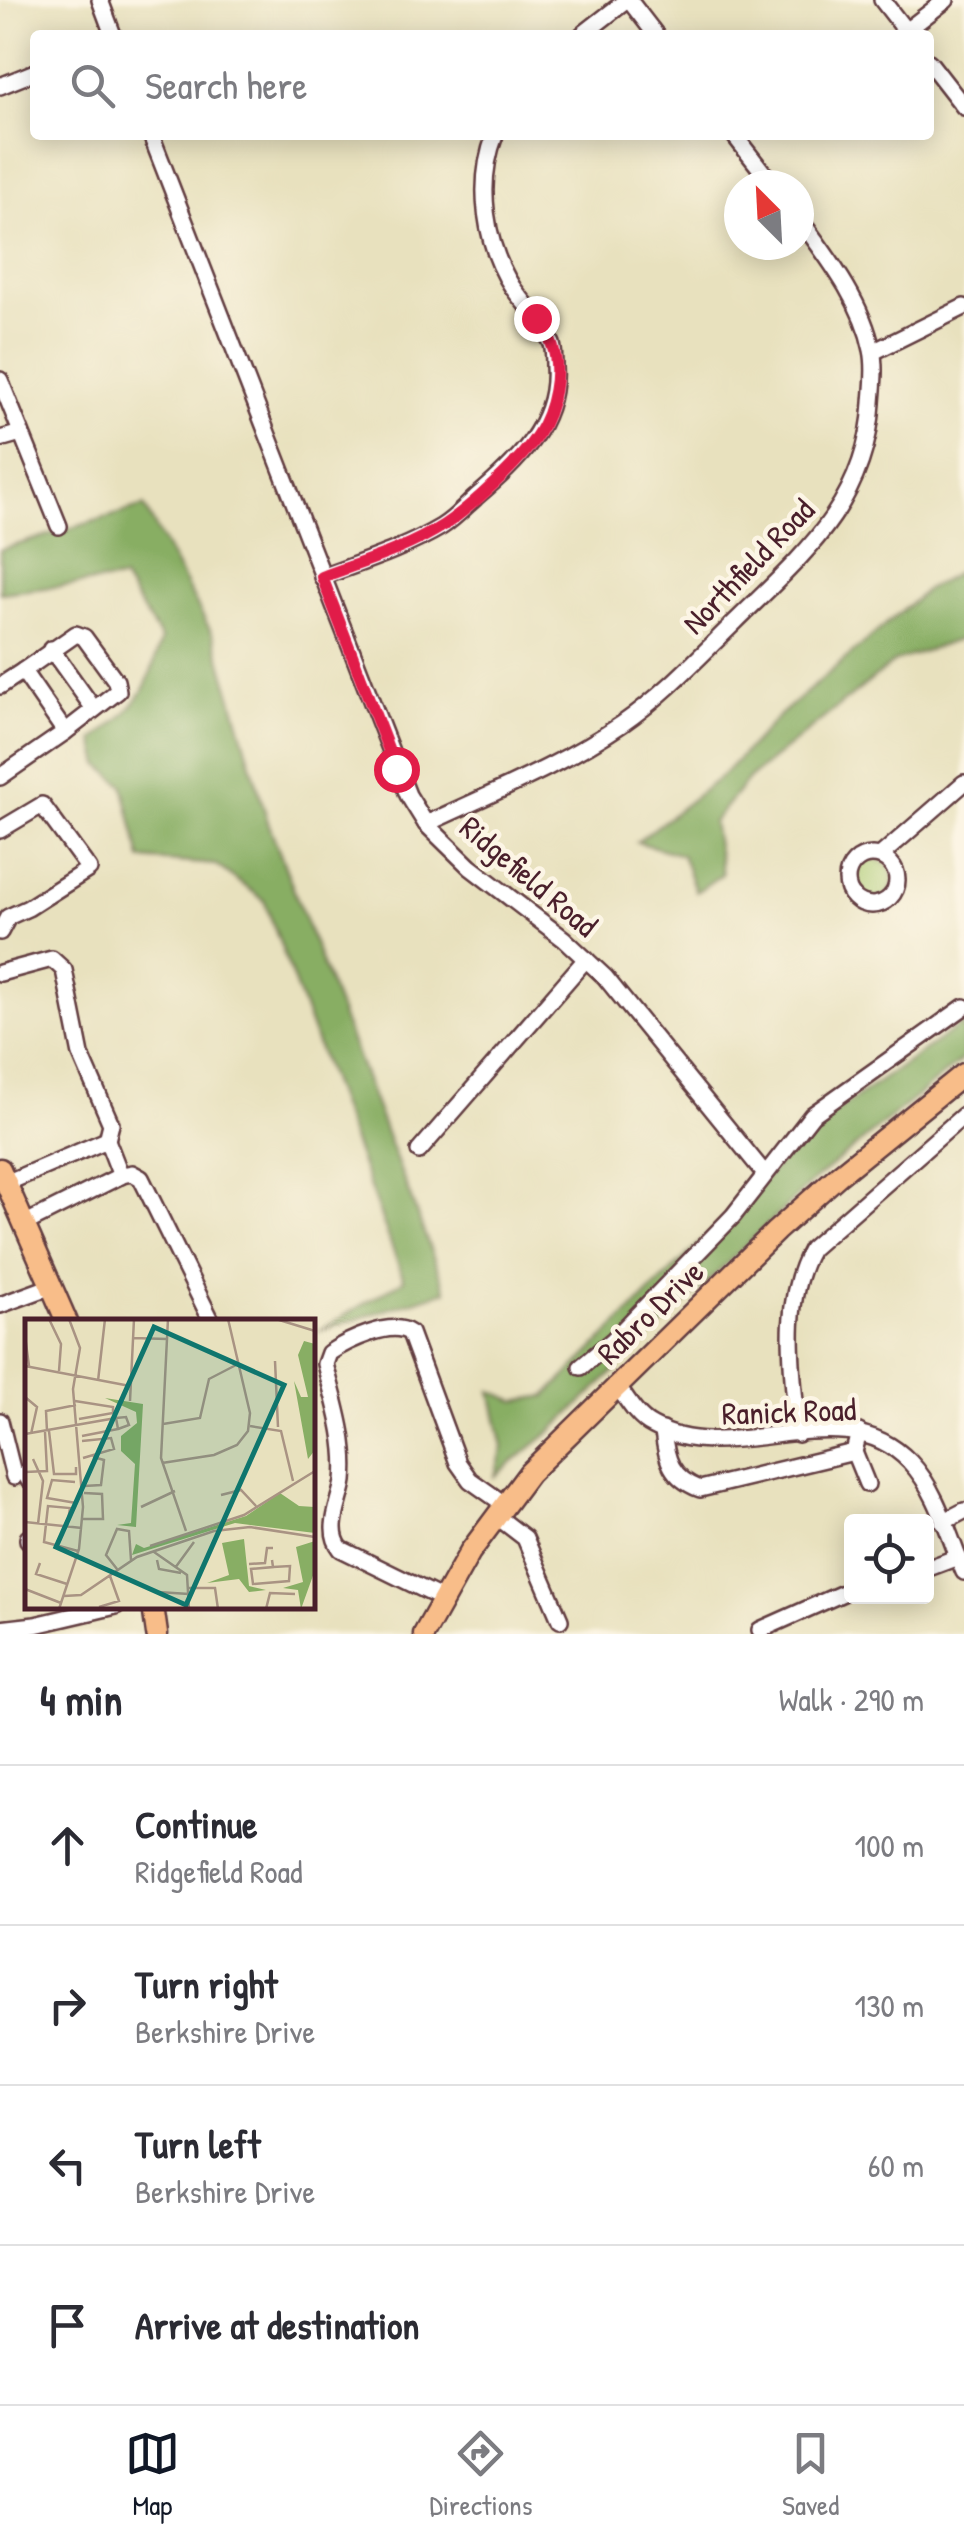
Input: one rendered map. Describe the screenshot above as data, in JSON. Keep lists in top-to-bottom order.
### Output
{
  "streets": {
    "main road": ["Rabro Drive"],
    "street": ["Northfield Road", "Ridgefield Road", "Ranick Road"]
  },
  "crossings": [
    ["Northfield Road", "Ridgefield Road"],
    ["Rabro Drive", "Ranick Road"]
  ],
  "north": "top left",
  "page": {
    "search": "Search here",
    "heading": ["4 min", "Walk · 290 m"],
    "list": [
      ["Continue", "Ridgefield Road", "100 m"],
      ["Turn right", "Berkshire Drive", "130 m"],
      ["Turn left", "Berkshire Drive", "60 m"],
      "Arrive at destination"
    ],
    "nav": ["Map", "Directions", "Saved"]
  }
}
